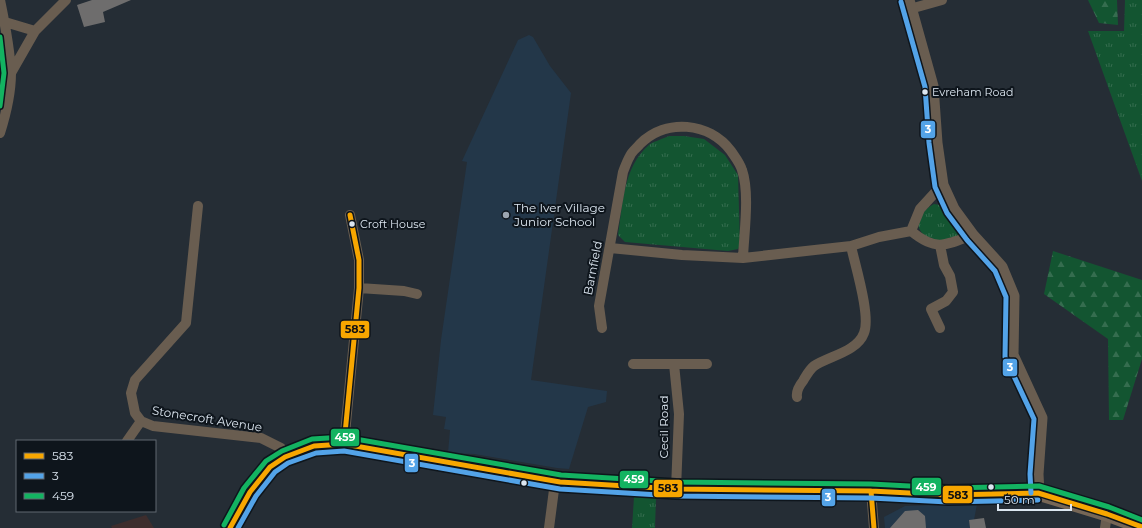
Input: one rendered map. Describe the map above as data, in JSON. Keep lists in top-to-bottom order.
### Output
{
  "streets": {
    "street": ["Barnfield", "Stonecroft Avenue", "Cecil Road"]
  },
  "places": ["Evreham Road", "The Iver Village Junior School", "Croft House"],
  "lines": ["transit line 3", "transit line 459", "transit line 583"],
  "legend": ["583", "3", "459"],
  "scale_bar": "50 m"
}
